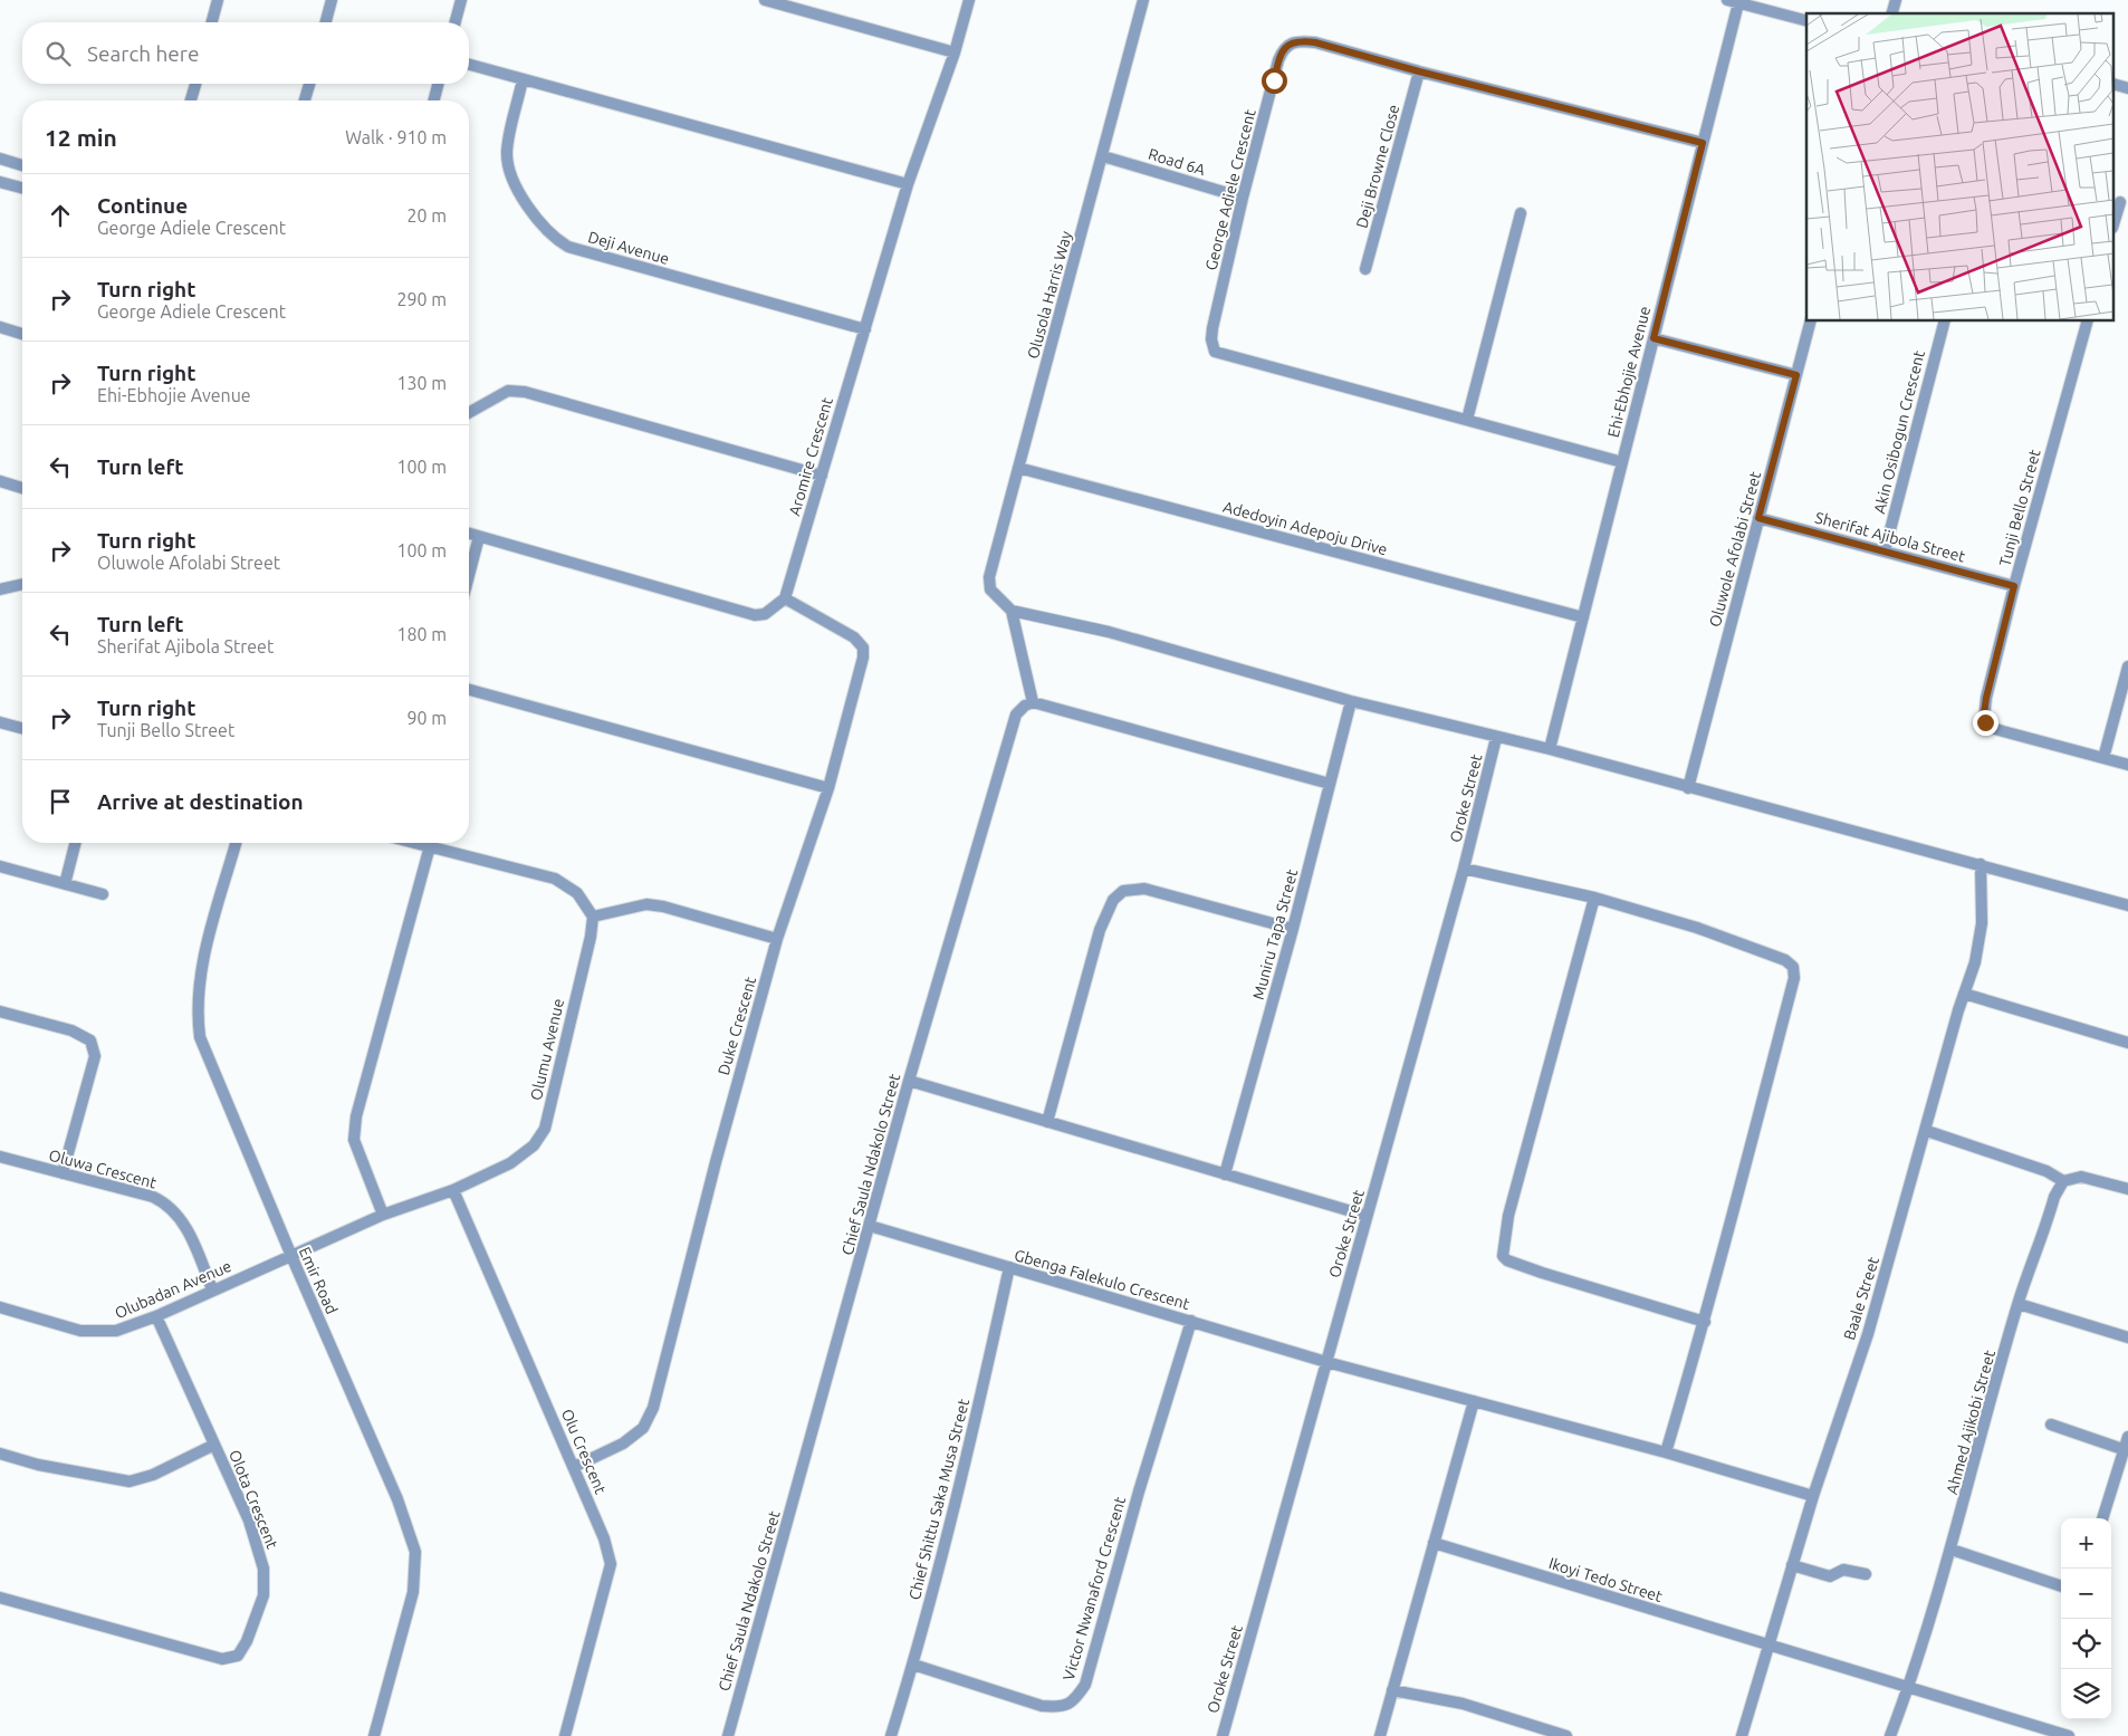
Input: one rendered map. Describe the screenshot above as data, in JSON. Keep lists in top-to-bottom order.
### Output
{
  "streets": {
    "street": [
      "Road 6A",
      "Deji Browne Close",
      "George Adiele Crescent",
      "Deji Avenue",
      "Olusola Harris Way",
      "Ehi-Ebhojie Avenue",
      "Akin Osibogun Crescent",
      "Aromire Crescent",
      "Tunji Bello Street",
      "Adedoyin Adepoju Drive",
      "Sherifat Ajibola Street",
      "Oluwole Afolabi Street",
      "Oroke Street",
      "Muniru Tapa Street",
      "Duke Crescent",
      "Olumu Avenue",
      "Chief Saula Ndakolo Street",
      "Oluwa Crescent",
      "Gbenga Falekulo Crescent",
      "Emir Road",
      "Olubadan Avenue",
      "Baale Street",
      "Ahmed Ajikobi Street",
      "Olu Crescent",
      "Olota Crescent",
      "Chief Shittu Saka Musa Street",
      "Ikoyi Tedo Street",
      "Victor Nwanaford Crescent"
    ]
  },
  "crossings": [
    ["Road 6A", "George Adiele Crescent"],
    ["Road 6A", "Olusola Harris Way"],
    ["Deji Browne Close", "George Adiele Crescent"],
    ["George Adiele Crescent", "Ehi-Ebhojie Avenue"],
    ["Deji Avenue", "Aromire Crescent"],
    ["Olusola Harris Way", "Adedoyin Adepoju Drive"],
    ["Ehi-Ebhojie Avenue", "Adedoyin Adepoju Drive"],
    ["Akin Osibogun Crescent", "Sherifat Ajibola Street"],
    ["Aromire Crescent", "Duke Crescent"],
    ["Tunji Bello Street", "Sherifat Ajibola Street"],
    ["Sherifat Ajibola Street", "Oluwole Afolabi Street"],
    ["Oroke Street", "Gbenga Falekulo Crescent"],
    ["Duke Crescent", "Olu Crescent"],
    ["Olumu Avenue", "Emir Road"],
    ["Olumu Avenue", "Olubadan Avenue"],
    ["Olumu Avenue", "Olu Crescent"],
    ["Chief Saula Ndakolo Street", "Gbenga Falekulo Crescent"],
    ["Oluwa Crescent", "Olubadan Avenue"],
    ["Gbenga Falekulo Crescent", "Baale Street"],
    ["Gbenga Falekulo Crescent", "Chief Shittu Saka Musa Street"],
    ["Gbenga Falekulo Crescent", "Victor Nwanaford Crescent"],
    ["Emir Road", "Olubadan Avenue"],
    ["Olubadan Avenue", "Olota Crescent"],
    ["Baale Street", "Ikoyi Tedo Street"],
    ["Ahmed Ajikobi Street", "Ikoyi Tedo Street"],
    ["Chief Shittu Saka Musa Street", "Victor Nwanaford Crescent"]
  ],
  "page": {
    "search": "Search here",
    "heading": ["12 min", "Walk · 910 m"],
    "list": [
      ["Continue", "George Adiele Crescent", "20 m"],
      ["Turn right", "George Adiele Crescent", "290 m"],
      ["Turn right", "Ehi-Ebhojie Avenue", "130 m"],
      ["Turn left", "100 m"],
      ["Turn right", "Oluwole Afolabi Street", "100 m"],
      ["Turn left", "Sherifat Ajibola Street", "180 m"],
      ["Turn right", "Tunji Bello Street", "90 m"],
      "Arrive at destination"
    ],
    "map_buttons": ["+", "−"]
  }
}
